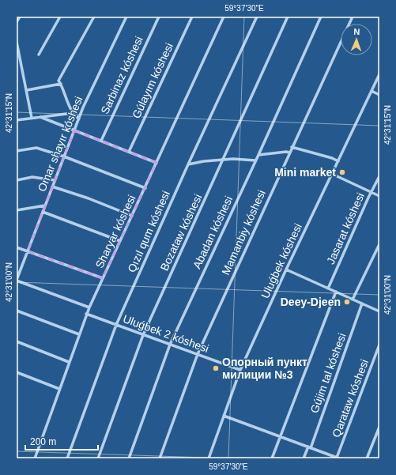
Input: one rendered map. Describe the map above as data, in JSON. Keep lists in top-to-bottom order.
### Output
{
  "streets": {
    "street": [
      "Sarbinaz kóshesi",
      "Gúlayım kóshesi",
      "Omar shayır kóshesi",
      "Jasarat kóshesi",
      "Sharyar kóshesi",
      "Qızıl qum kóshesi",
      "Bozataw kóshesi",
      "Abadan kóshesi",
      "Mamanbiy kóshesi",
      "Uluǵbek kóshesi",
      "Uluǵbek 2 kóshesi",
      "Gújim tal kóshesi",
      "Qarataw kóshesi"
    ]
  },
  "crossings": [
    ["Sharyar kóshesi", "Uluǵbek 2 kóshesi"],
    ["Qızıl qum kóshesi", "Uluǵbek 2 kóshesi"],
    ["Bozataw kóshesi", "Uluǵbek 2 kóshesi"],
    ["Abadan kóshesi", "Uluǵbek 2 kóshesi"],
    ["Mamanbiy kóshesi", "Uluǵbek 2 kóshesi"],
    ["Uluǵbek kóshesi", "Uluǵbek 2 kóshesi"]
  ],
  "places": ["Mini market", "Deey-Djeen", "Опорный пункт милиции №3"],
  "scale_bar": "200 m",
  "north": "top",
  "coordinates": ["59°37'30\"E", "42°31'15\"N", "42°31'00\"N"]
}
